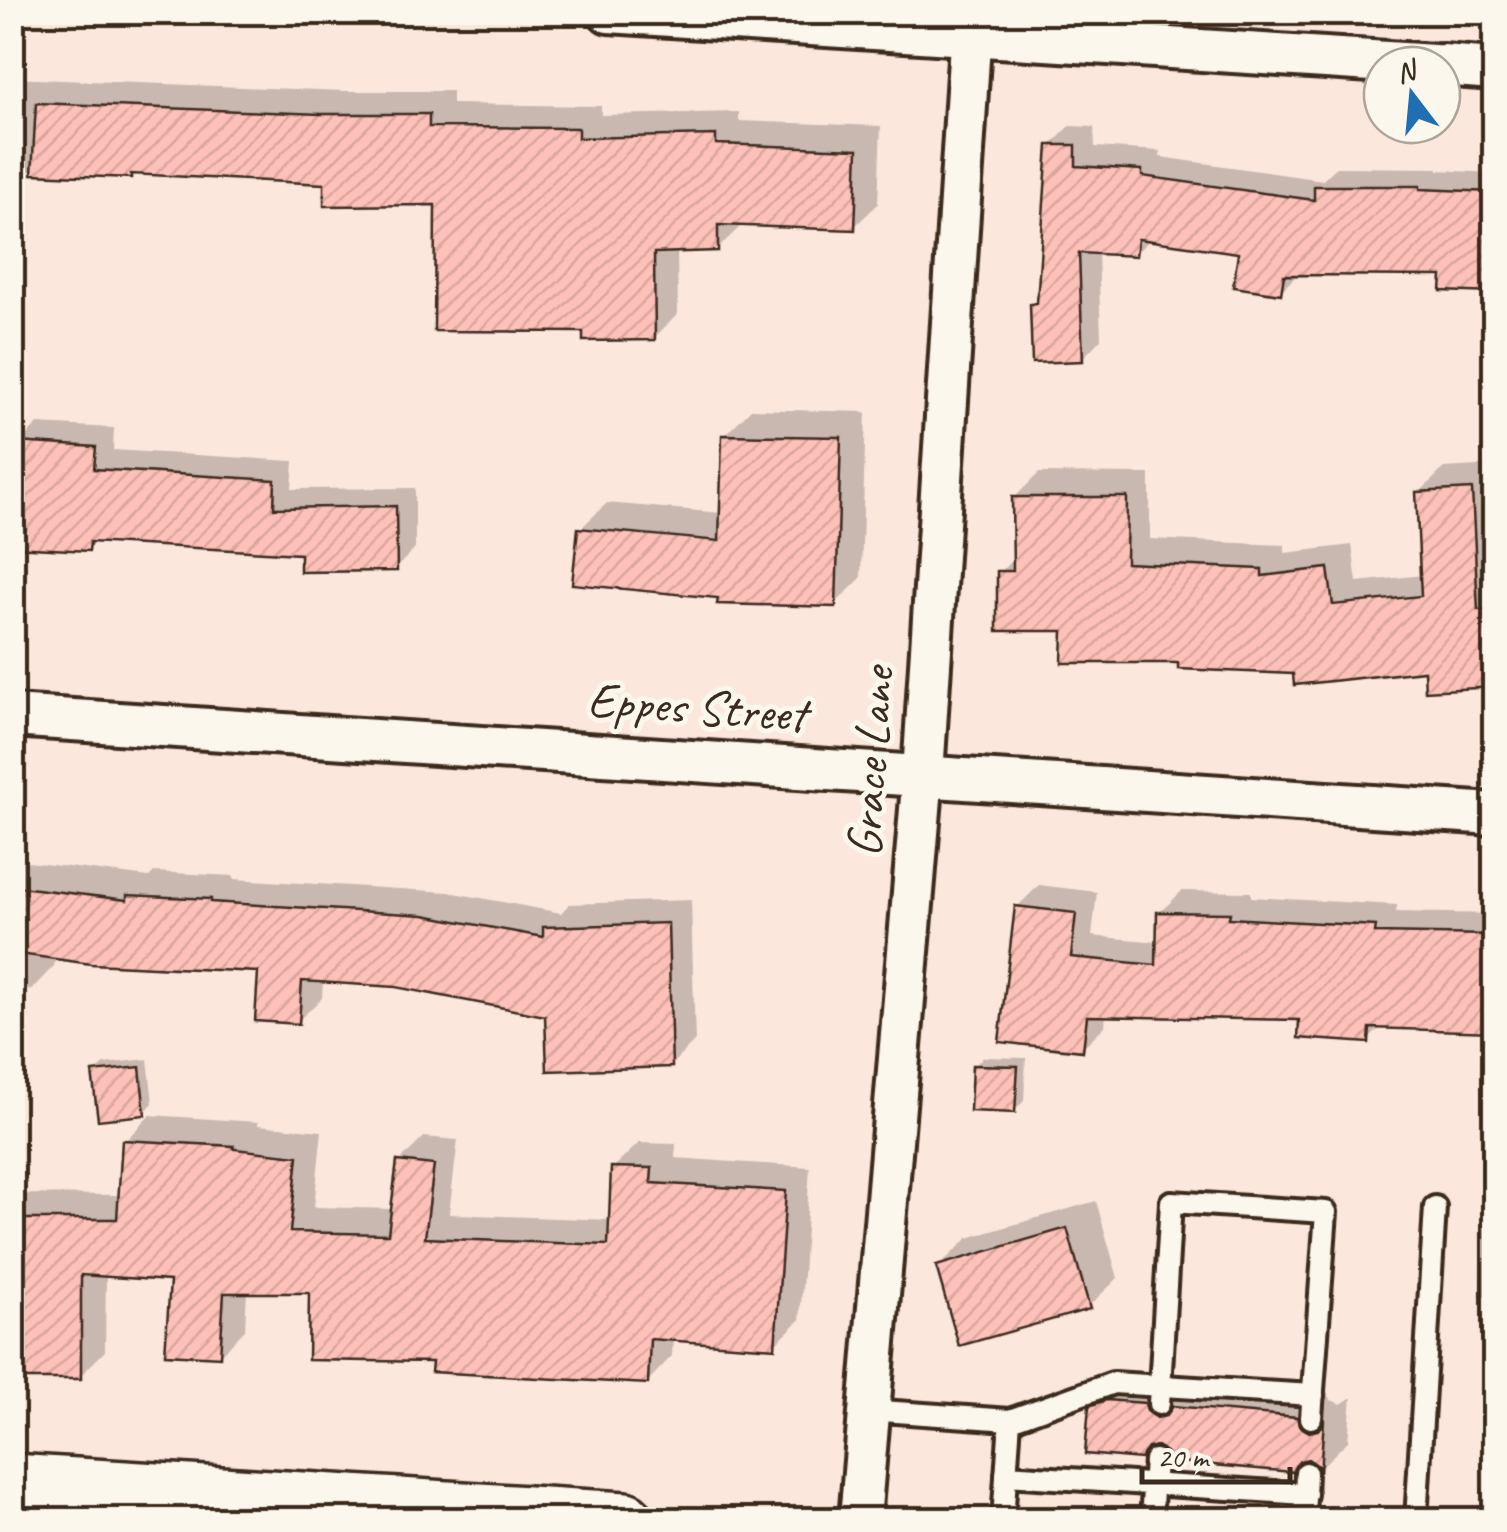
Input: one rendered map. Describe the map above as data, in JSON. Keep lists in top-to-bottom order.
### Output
{
  "streets": {
    "street": ["Eppes Street", "Grace Lane"]
  },
  "crossings": [
    ["Eppes Street", "Grace Lane"]
  ],
  "scale_bar": "20 m",
  "north": "top"
}
